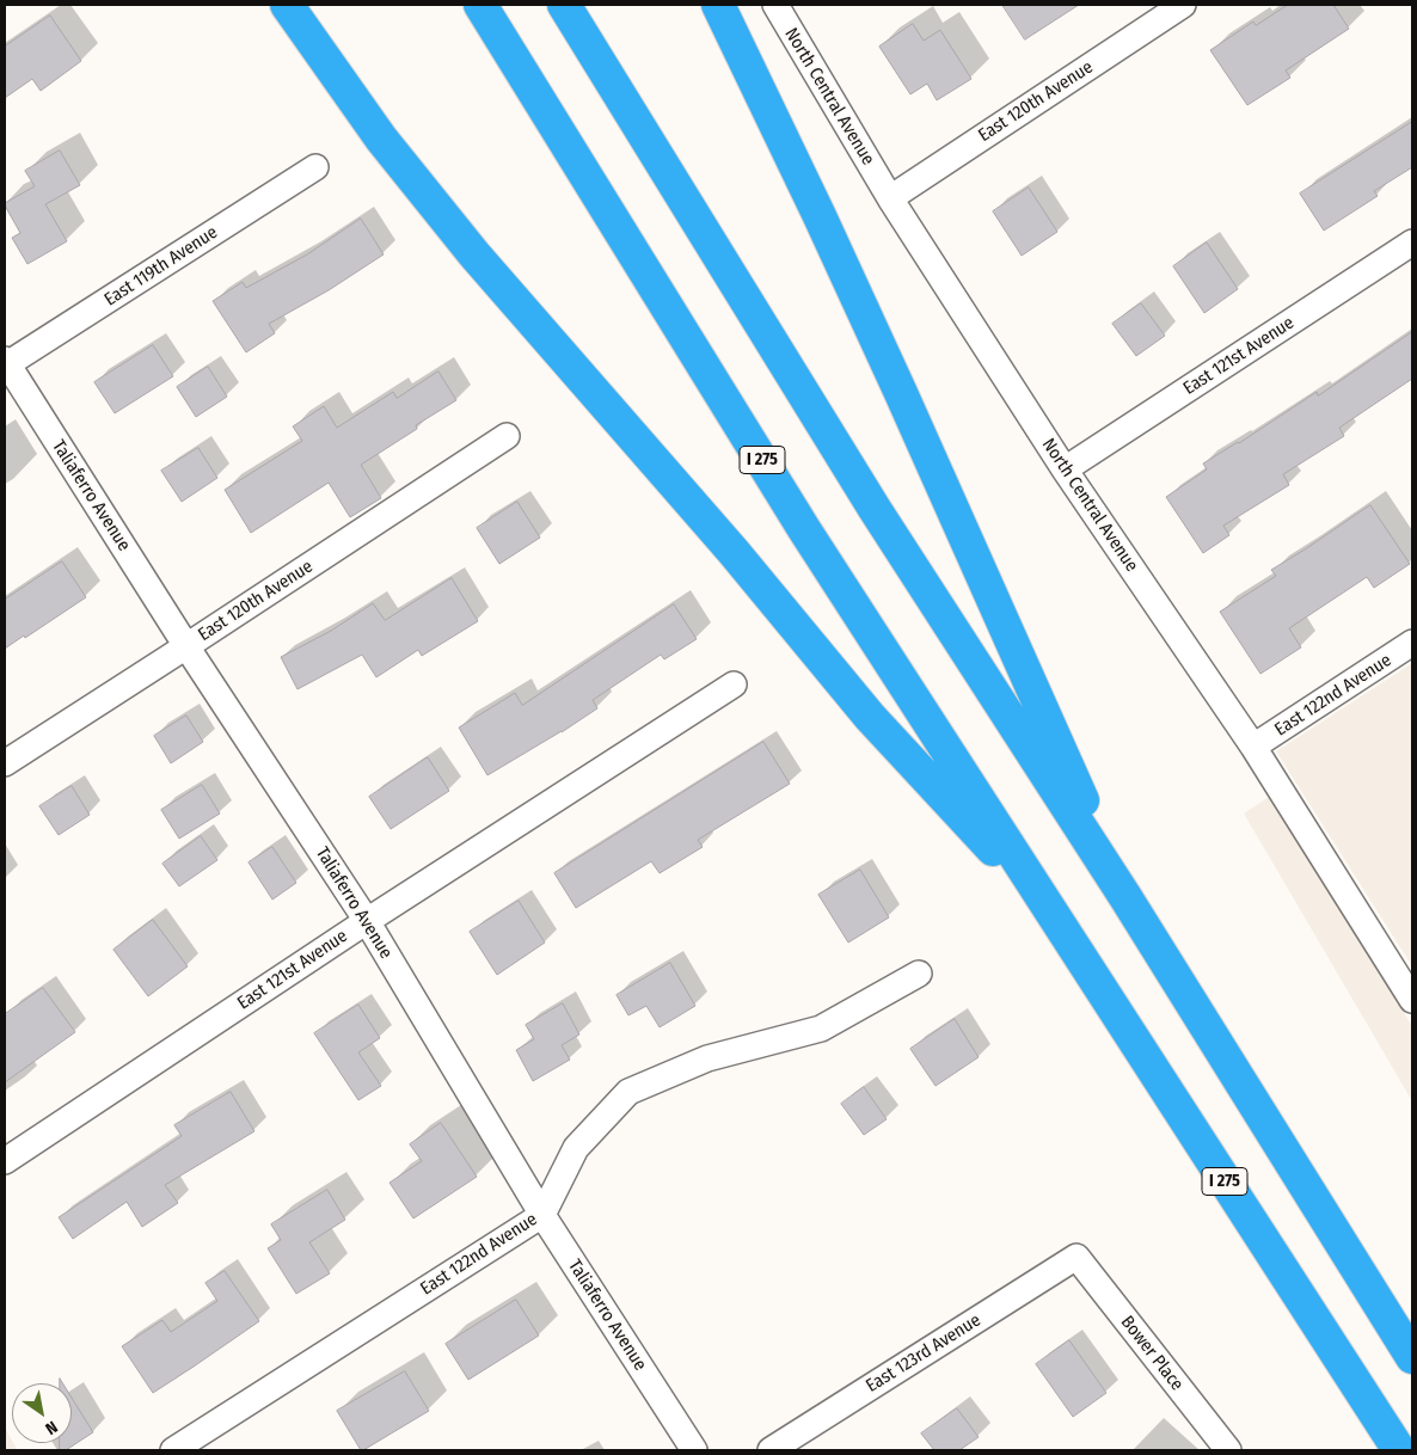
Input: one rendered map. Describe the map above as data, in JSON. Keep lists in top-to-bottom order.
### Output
{
  "streets": {
    "highway": ["I 275"],
    "street": [
      "North Central Avenue",
      "East 120th Avenue",
      "East 119th Avenue",
      "East 121st Avenue",
      "Taliaferro Avenue",
      "East 122nd Avenue",
      "East 123rd Avenue",
      "Bower Place"
    ]
  },
  "crossings": [
    ["North Central Avenue", "East 120th Avenue"],
    ["North Central Avenue", "East 121st Avenue"],
    ["North Central Avenue", "East 122nd Avenue"],
    ["East 120th Avenue", "Taliaferro Avenue"],
    ["East 119th Avenue", "Taliaferro Avenue"],
    ["East 121st Avenue", "Taliaferro Avenue"],
    ["Taliaferro Avenue", "East 122nd Avenue"],
    ["East 123rd Avenue", "Bower Place"]
  ],
  "north": "bottom right"
}
